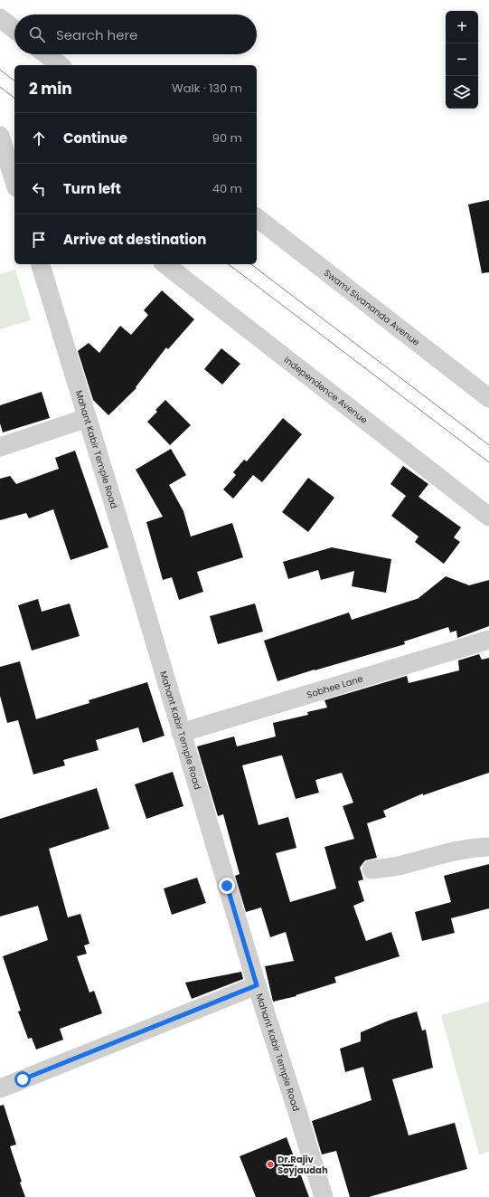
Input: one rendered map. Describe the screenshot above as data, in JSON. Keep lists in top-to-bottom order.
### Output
{
  "streets": {
    "street": [
      "Swami Sivananda Avenue",
      "Independence Avenue",
      "Mahant Kabir Temple Road",
      "Sobhee Lane"
    ]
  },
  "crossings": [
    ["Mahant Kabir Temple Road", "Sobhee Lane"]
  ],
  "places": ["Dr.Rajiv Soyjaudah"],
  "page": {
    "map_buttons": ["+", "−"],
    "search": "Search here",
    "heading": ["2 min", "Walk · 130 m"],
    "list": [
      ["Continue", "90 m"],
      ["Turn left", "40 m"],
      "Arrive at destination"
    ]
  }
}
